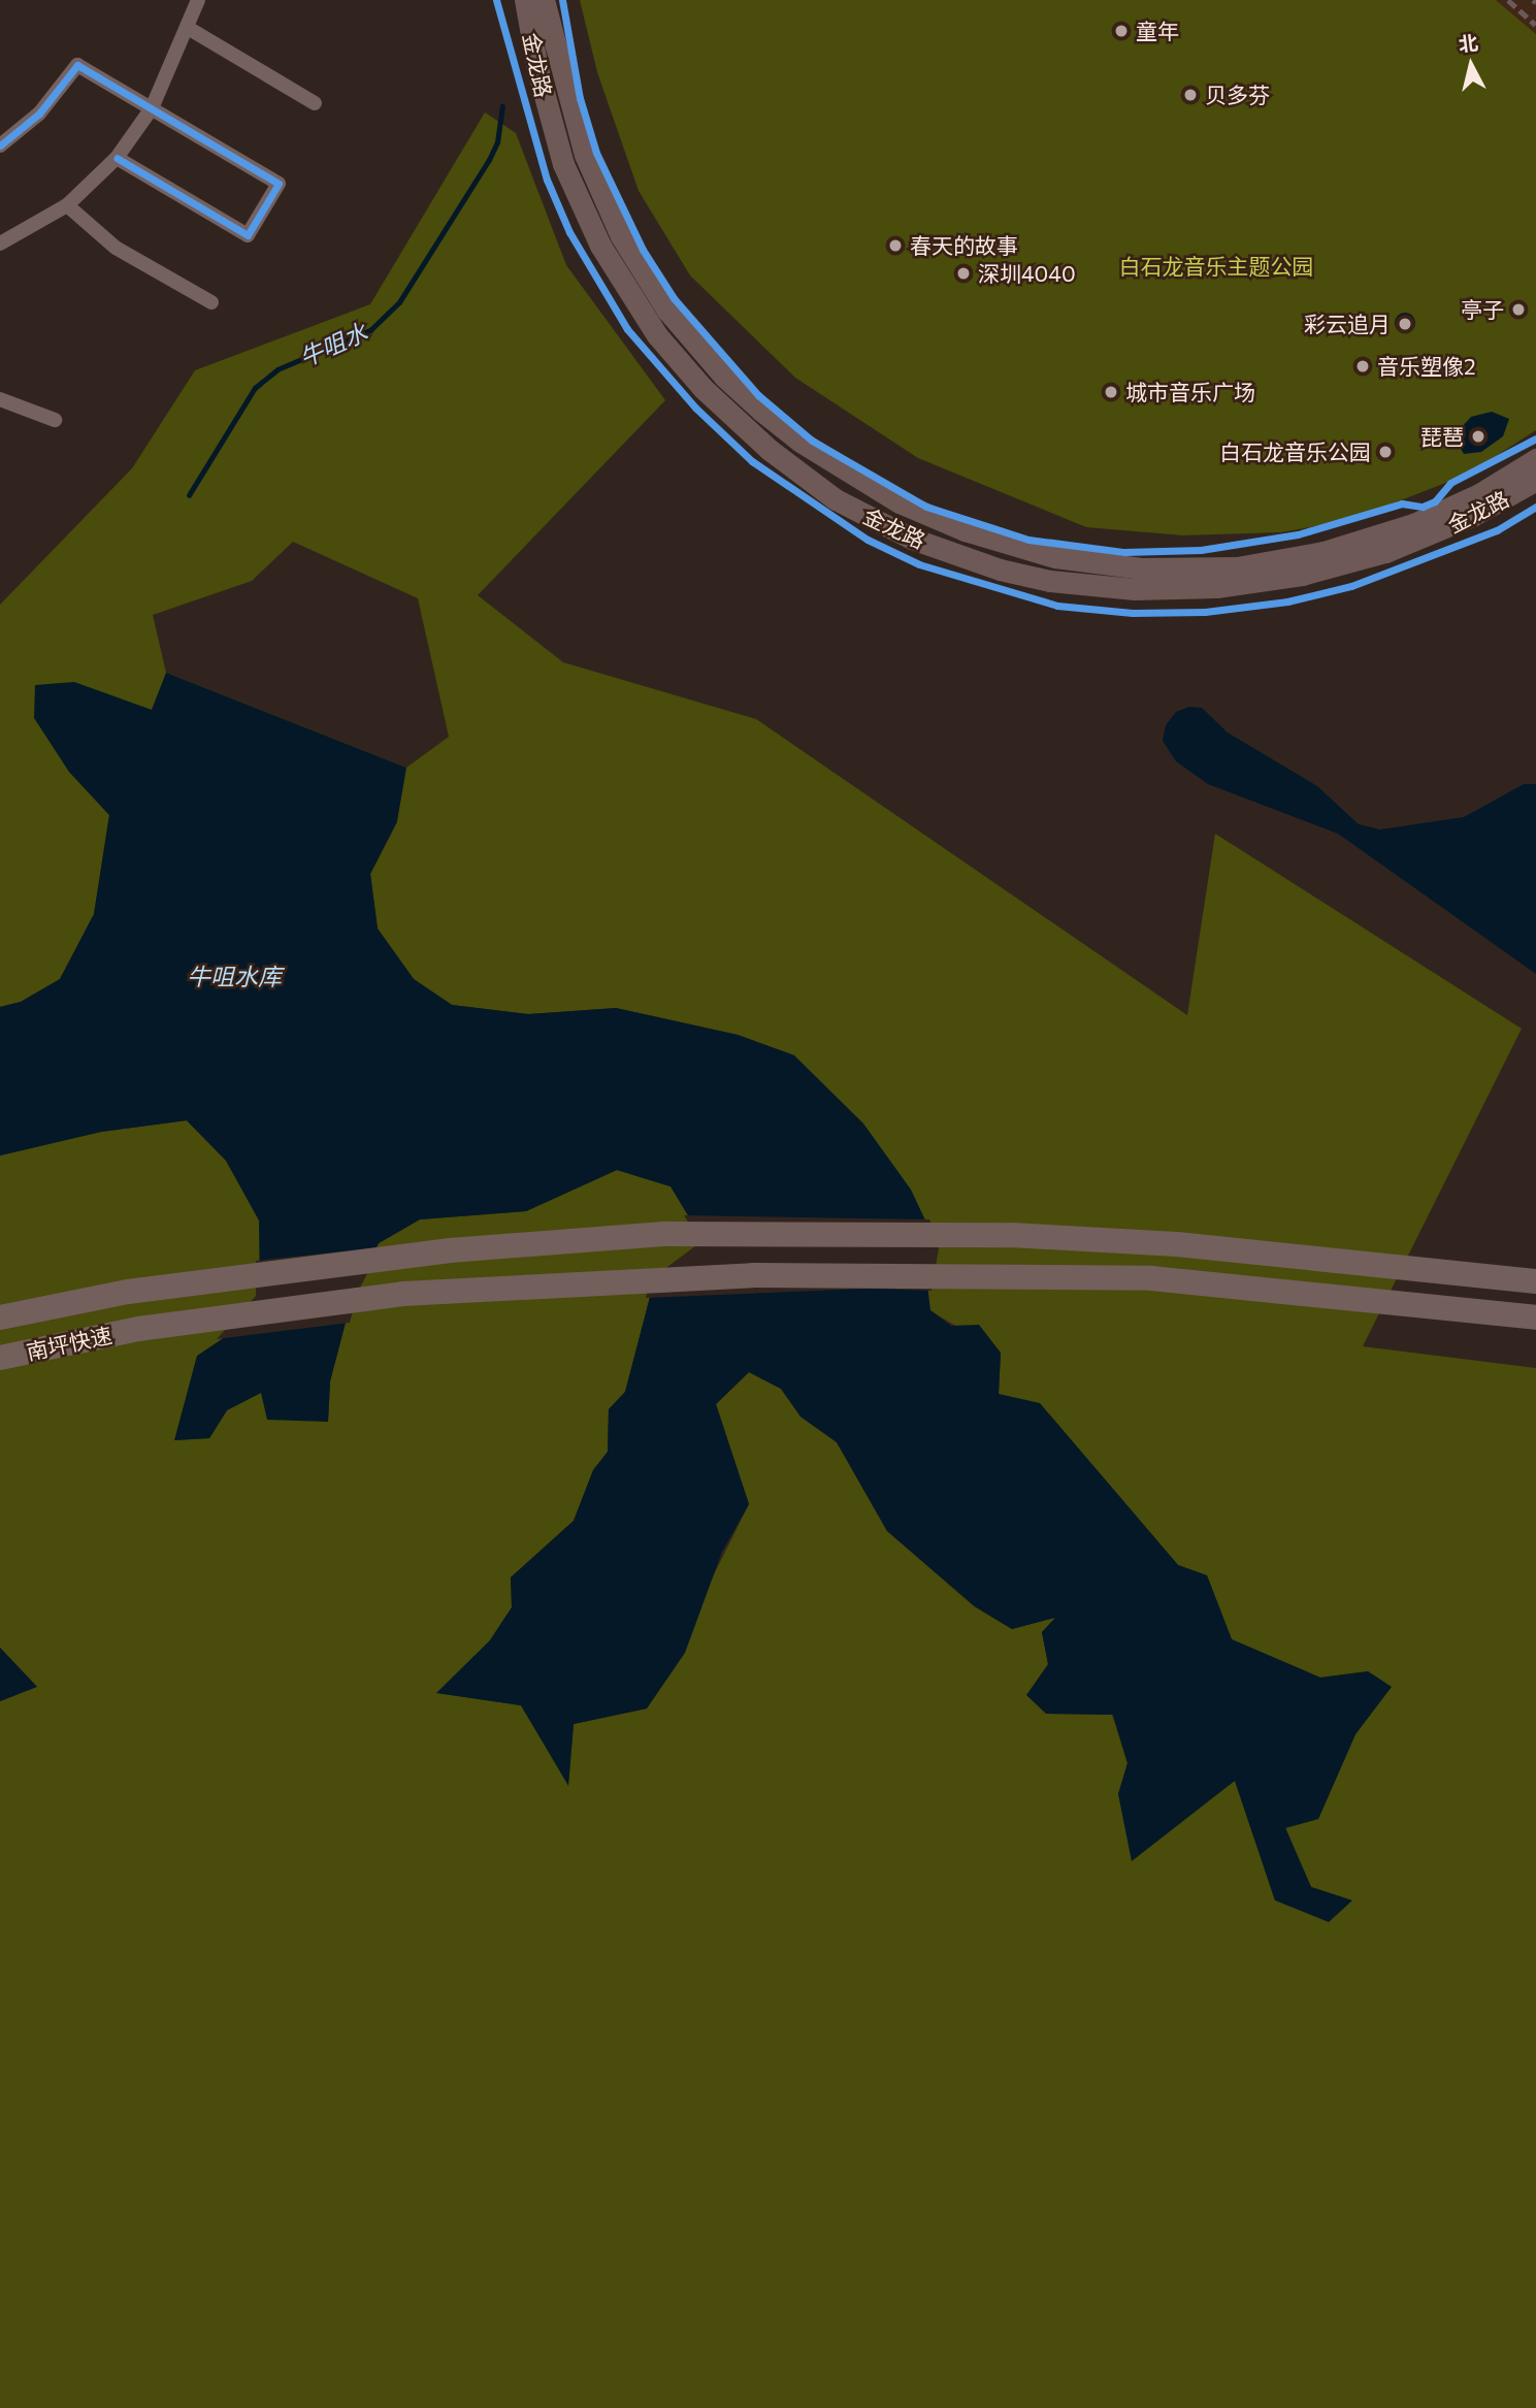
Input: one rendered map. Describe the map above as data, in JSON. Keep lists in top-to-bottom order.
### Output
{
  "streets": {
    "highway": ["南坪快速"],
    "main road": ["金龙路"]
  },
  "water": ["牛咀水", "牛咀水库"],
  "parks": ["白石龙音乐主题公园"],
  "places": [
    "童年",
    "贝多芬",
    "春天的故事",
    "深圳4040",
    "亭子",
    "彩云追月",
    "音乐塑像2",
    "城市音乐广场",
    "琵琶",
    "白石龙音乐公园"
  ],
  "north": "top"
}
